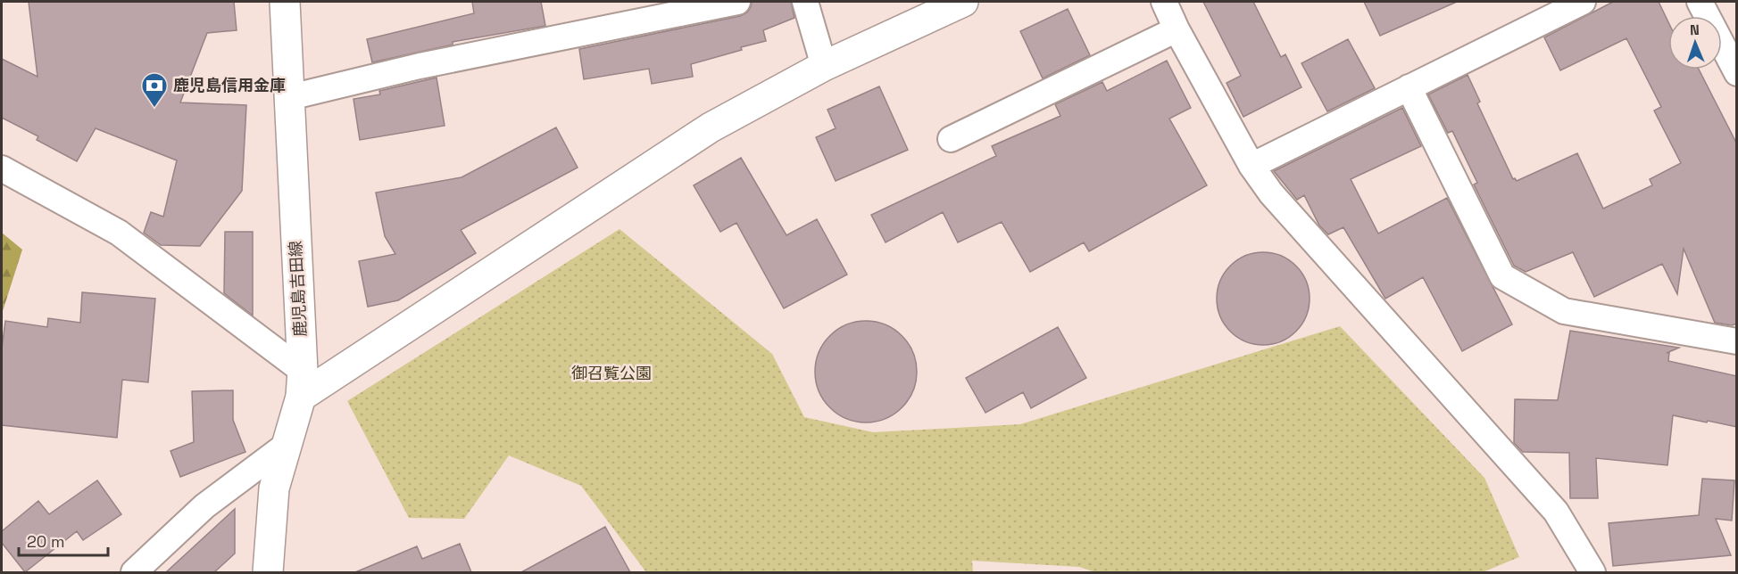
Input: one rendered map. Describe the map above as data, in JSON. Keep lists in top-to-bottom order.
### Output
{
  "streets": {
    "street": ["鹿児島吉田線"]
  },
  "parks": ["御召覧公園"],
  "places": {
    "bank": ["鹿児島信用金庫"]
  },
  "scale_bar": "20 m",
  "north": "top"
}
